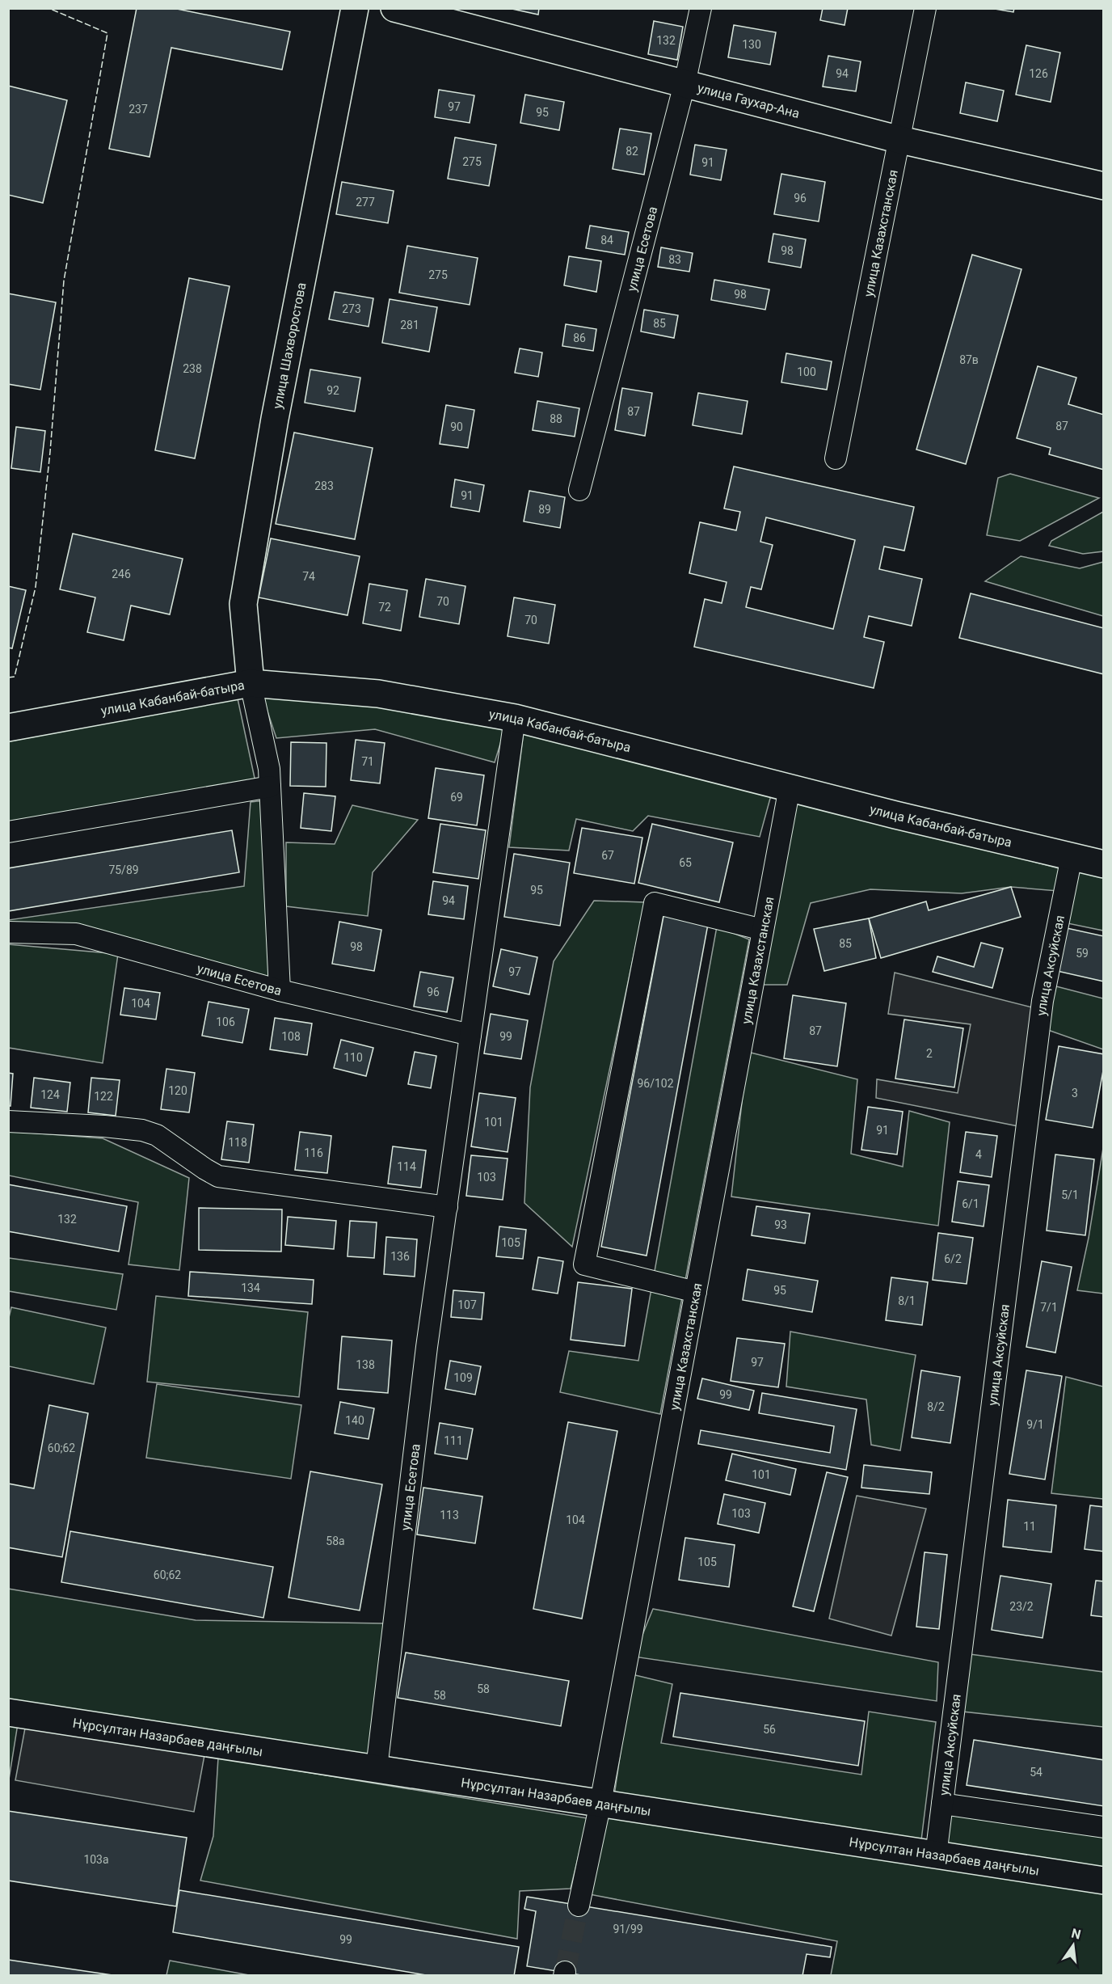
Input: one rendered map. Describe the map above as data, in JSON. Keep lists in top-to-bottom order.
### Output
{
  "streets": {
    "main road": [
      "улица Гаухар-Ана",
      "улица Шахворостова",
      "улица Кабанбай-батыра",
      "Нұрсұлтан Назарбаев даңғылы"
    ],
    "street": ["улица Казахстанская", "улица Есетова", "улица Аксуйская"]
  },
  "crossings": [
    ["улица Гаухар-Ана", "улица Казахстанская"],
    ["улица Гаухар-Ана", "улица Есетова"],
    ["улица Казахстанская", "улица Кабанбай-батыра"],
    ["улица Казахстанская", "Нұрсұлтан Назарбаев даңғылы"],
    ["улица Есетова", "улица Кабанбай-батыра"],
    ["улица Есетова", "Нұрсұлтан Назарбаев даңғылы"],
    ["улица Шахворостова", "улица Кабанбай-батыра"],
    ["улица Кабанбай-батыра", "улица Аксуйская"],
    ["улица Аксуйская", "Нұрсұлтан Назарбаев даңғылы"]
  ],
  "house_numbers": [
    "132",
    "130",
    "94",
    "126",
    "97",
    "237",
    "95",
    "82",
    "275",
    "91",
    "96",
    "277",
    "84",
    "98",
    "83",
    "275",
    "98",
    "273",
    "85",
    "281",
    "86",
    "87в",
    "238",
    "100",
    "92",
    "87",
    "88",
    "87",
    "90",
    "283",
    "91",
    "89",
    "246",
    "74",
    "70",
    "72",
    "70",
    "71",
    "69",
    "67",
    "65",
    "75/89",
    "95",
    "94",
    "85",
    "98",
    "59",
    "97",
    "96",
    "104",
    "106",
    "87",
    "108",
    "99",
    "2",
    "110",
    "96/102",
    "120",
    "3",
    "124",
    "122",
    "101",
    "91",
    "118",
    "116",
    "4",
    "114",
    "103",
    "5/1",
    "6/1",
    "132",
    "93",
    "105",
    "136",
    "6/2",
    "134",
    "95",
    "8/1",
    "107",
    "7/1",
    "97",
    "138",
    "109",
    "99",
    "8/2",
    "140",
    "9/1",
    "111",
    "60;62",
    "101",
    "103",
    "113",
    "104",
    "11",
    "58а",
    "105",
    "60;62",
    "23/2",
    "58",
    "58",
    "56",
    "54",
    "103а",
    "91/99",
    "99"
  ],
  "north": "top"
}
